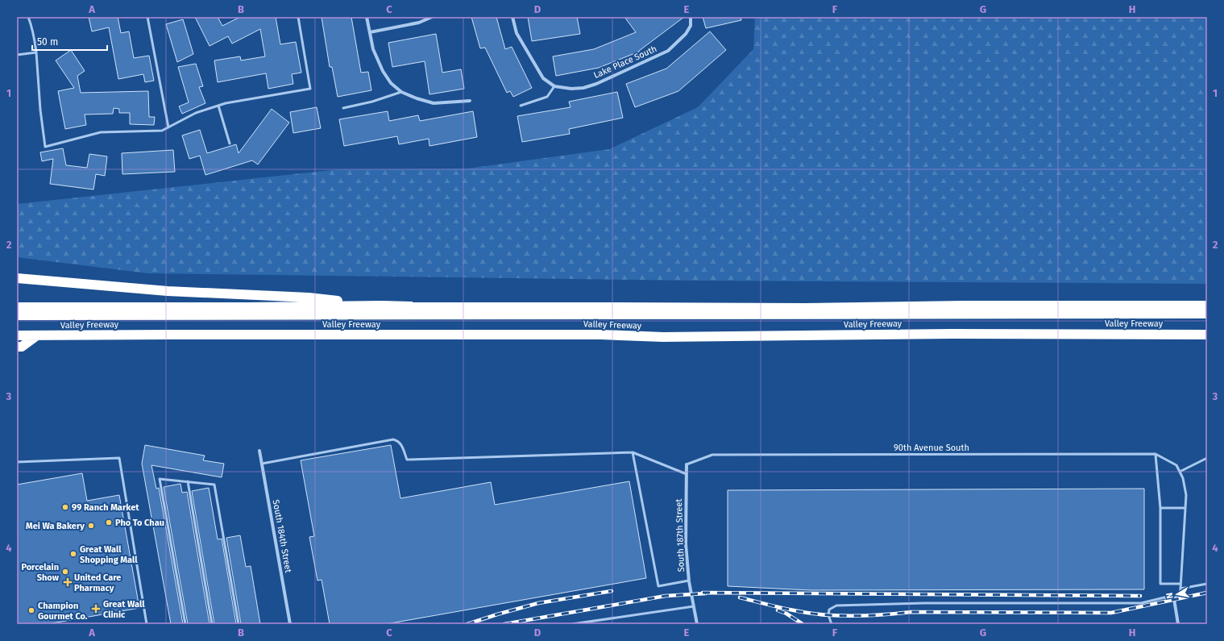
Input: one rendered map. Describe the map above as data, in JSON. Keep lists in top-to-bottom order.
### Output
{
  "streets": {
    "highway": ["Valley Freeway"],
    "street": ["Lake Place South", "South 187th Street", "South 184th Street"],
    "lane": ["90th Avenue South"]
  },
  "crossings": [
    ["90th Avenue South", "South 187th Street"]
  ],
  "places": {
    "other": [
      "99 Ranch Market",
      "Pho To Chau",
      "Mei Wa Bakery",
      "Great Wall Shopping Mall",
      "Porcelain Show",
      "Champion Gourmet Co."
    ],
    "health": ["United Care Pharmacy", "Great Wall Clinic"]
  },
  "scale_bar": "50 m",
  "north": "left",
  "grid": {
    "columns": [
      "A",
      "B",
      "C",
      "D",
      "E",
      "F",
      "G",
      "H"
    ],
    "rows": [
      "1",
      "2",
      "3",
      "4"
    ]
  }
}
